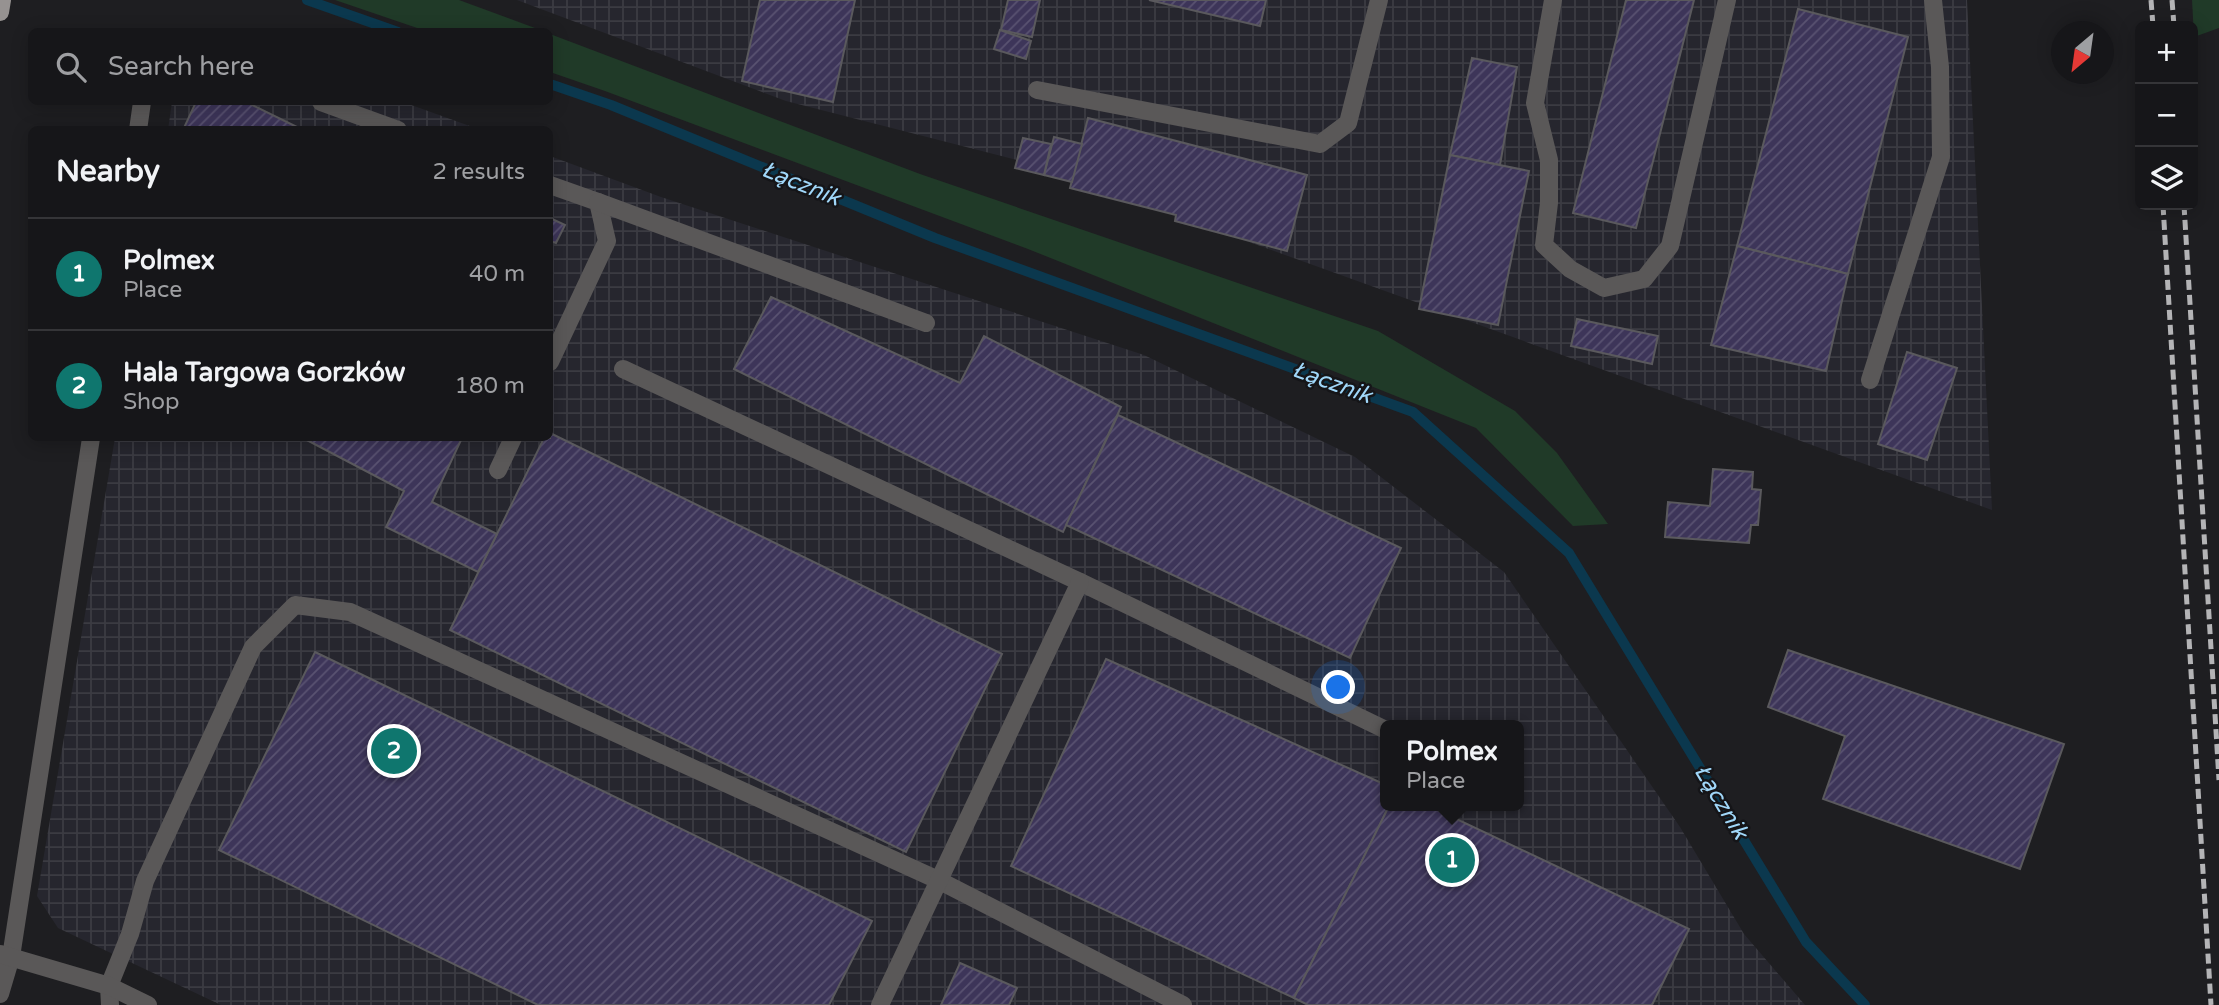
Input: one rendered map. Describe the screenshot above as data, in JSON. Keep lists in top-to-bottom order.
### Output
{
  "water": ["Łącznik"],
  "north": "bottom left",
  "page": {
    "map_buttons": ["+", "−"],
    "search": "Search here",
    "heading": ["Nearby", "2 results"],
    "list": [
      {
        "mark": "1",
        "name": "Polmex",
        "note": "Place",
        "value": "40 m"
      },
      {
        "mark": "2",
        "name": "Hala Targowa Gorzków",
        "note": "Shop",
        "value": "180 m"
      }
    ],
    "popup": ["Polmex", "Place"],
    "pins": ["2", "1"]
  }
}
